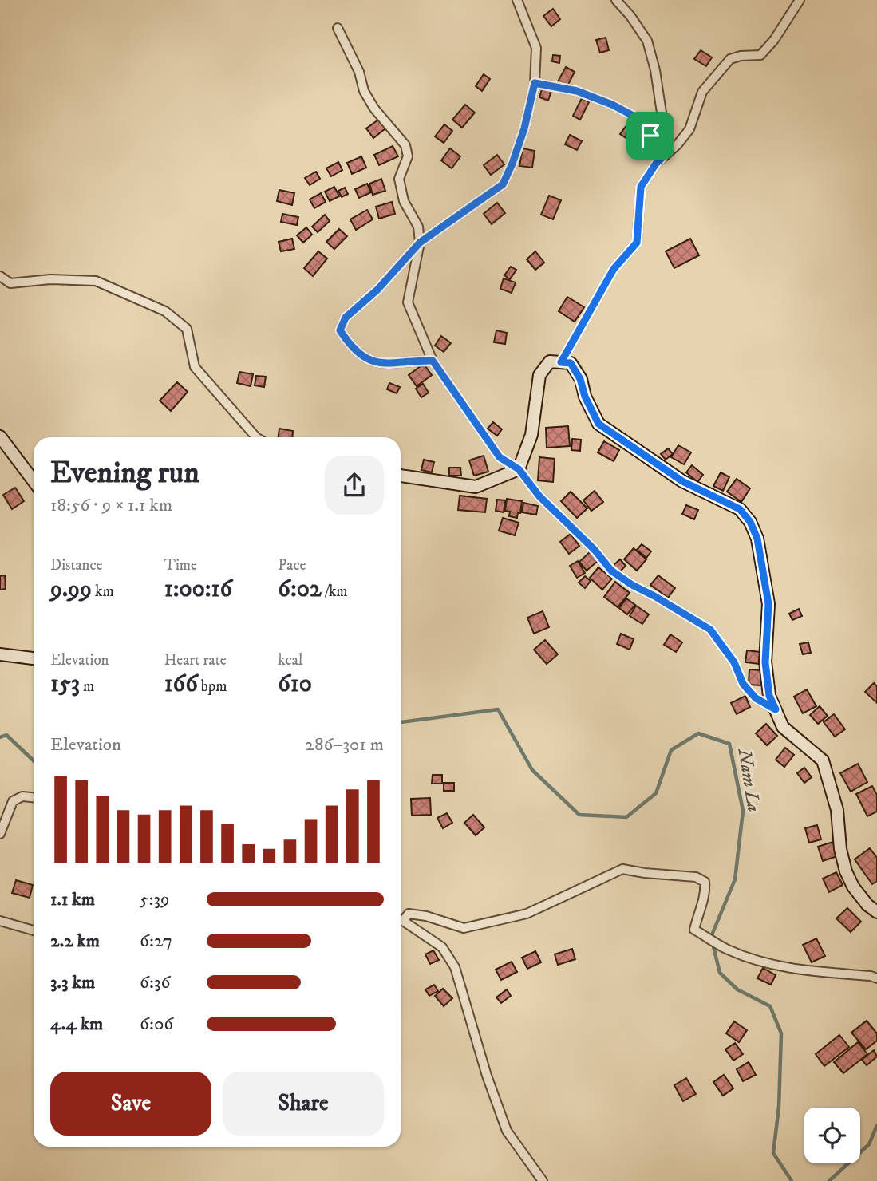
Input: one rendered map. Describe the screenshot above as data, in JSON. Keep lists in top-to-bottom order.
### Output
{
  "water": ["Nam La"],
  "page": {
    "heading": ["Evening run", "18:56 · 9 × 1.1 km"],
    "stats": [
      ["Distance", "9.99 km"],
      ["Time", "1:00:16"],
      ["Pace", "6:02 /km"],
      ["Elevation", "153 m"],
      ["Heart rate", "166 bpm"],
      ["kcal", "610"]
    ],
    "chart": ["Elevation", "286–301 m"],
    "list": [
      {
        "name": "1.1 km",
        "note": "5:39"
      },
      {
        "name": "2.2 km",
        "note": "6:27"
      },
      {
        "name": "3.3 km",
        "note": "6:36"
      },
      {
        "name": "4.4 km",
        "note": "6:06"
      }
    ],
    "buttons": ["Save", "Share"]
  }
}
